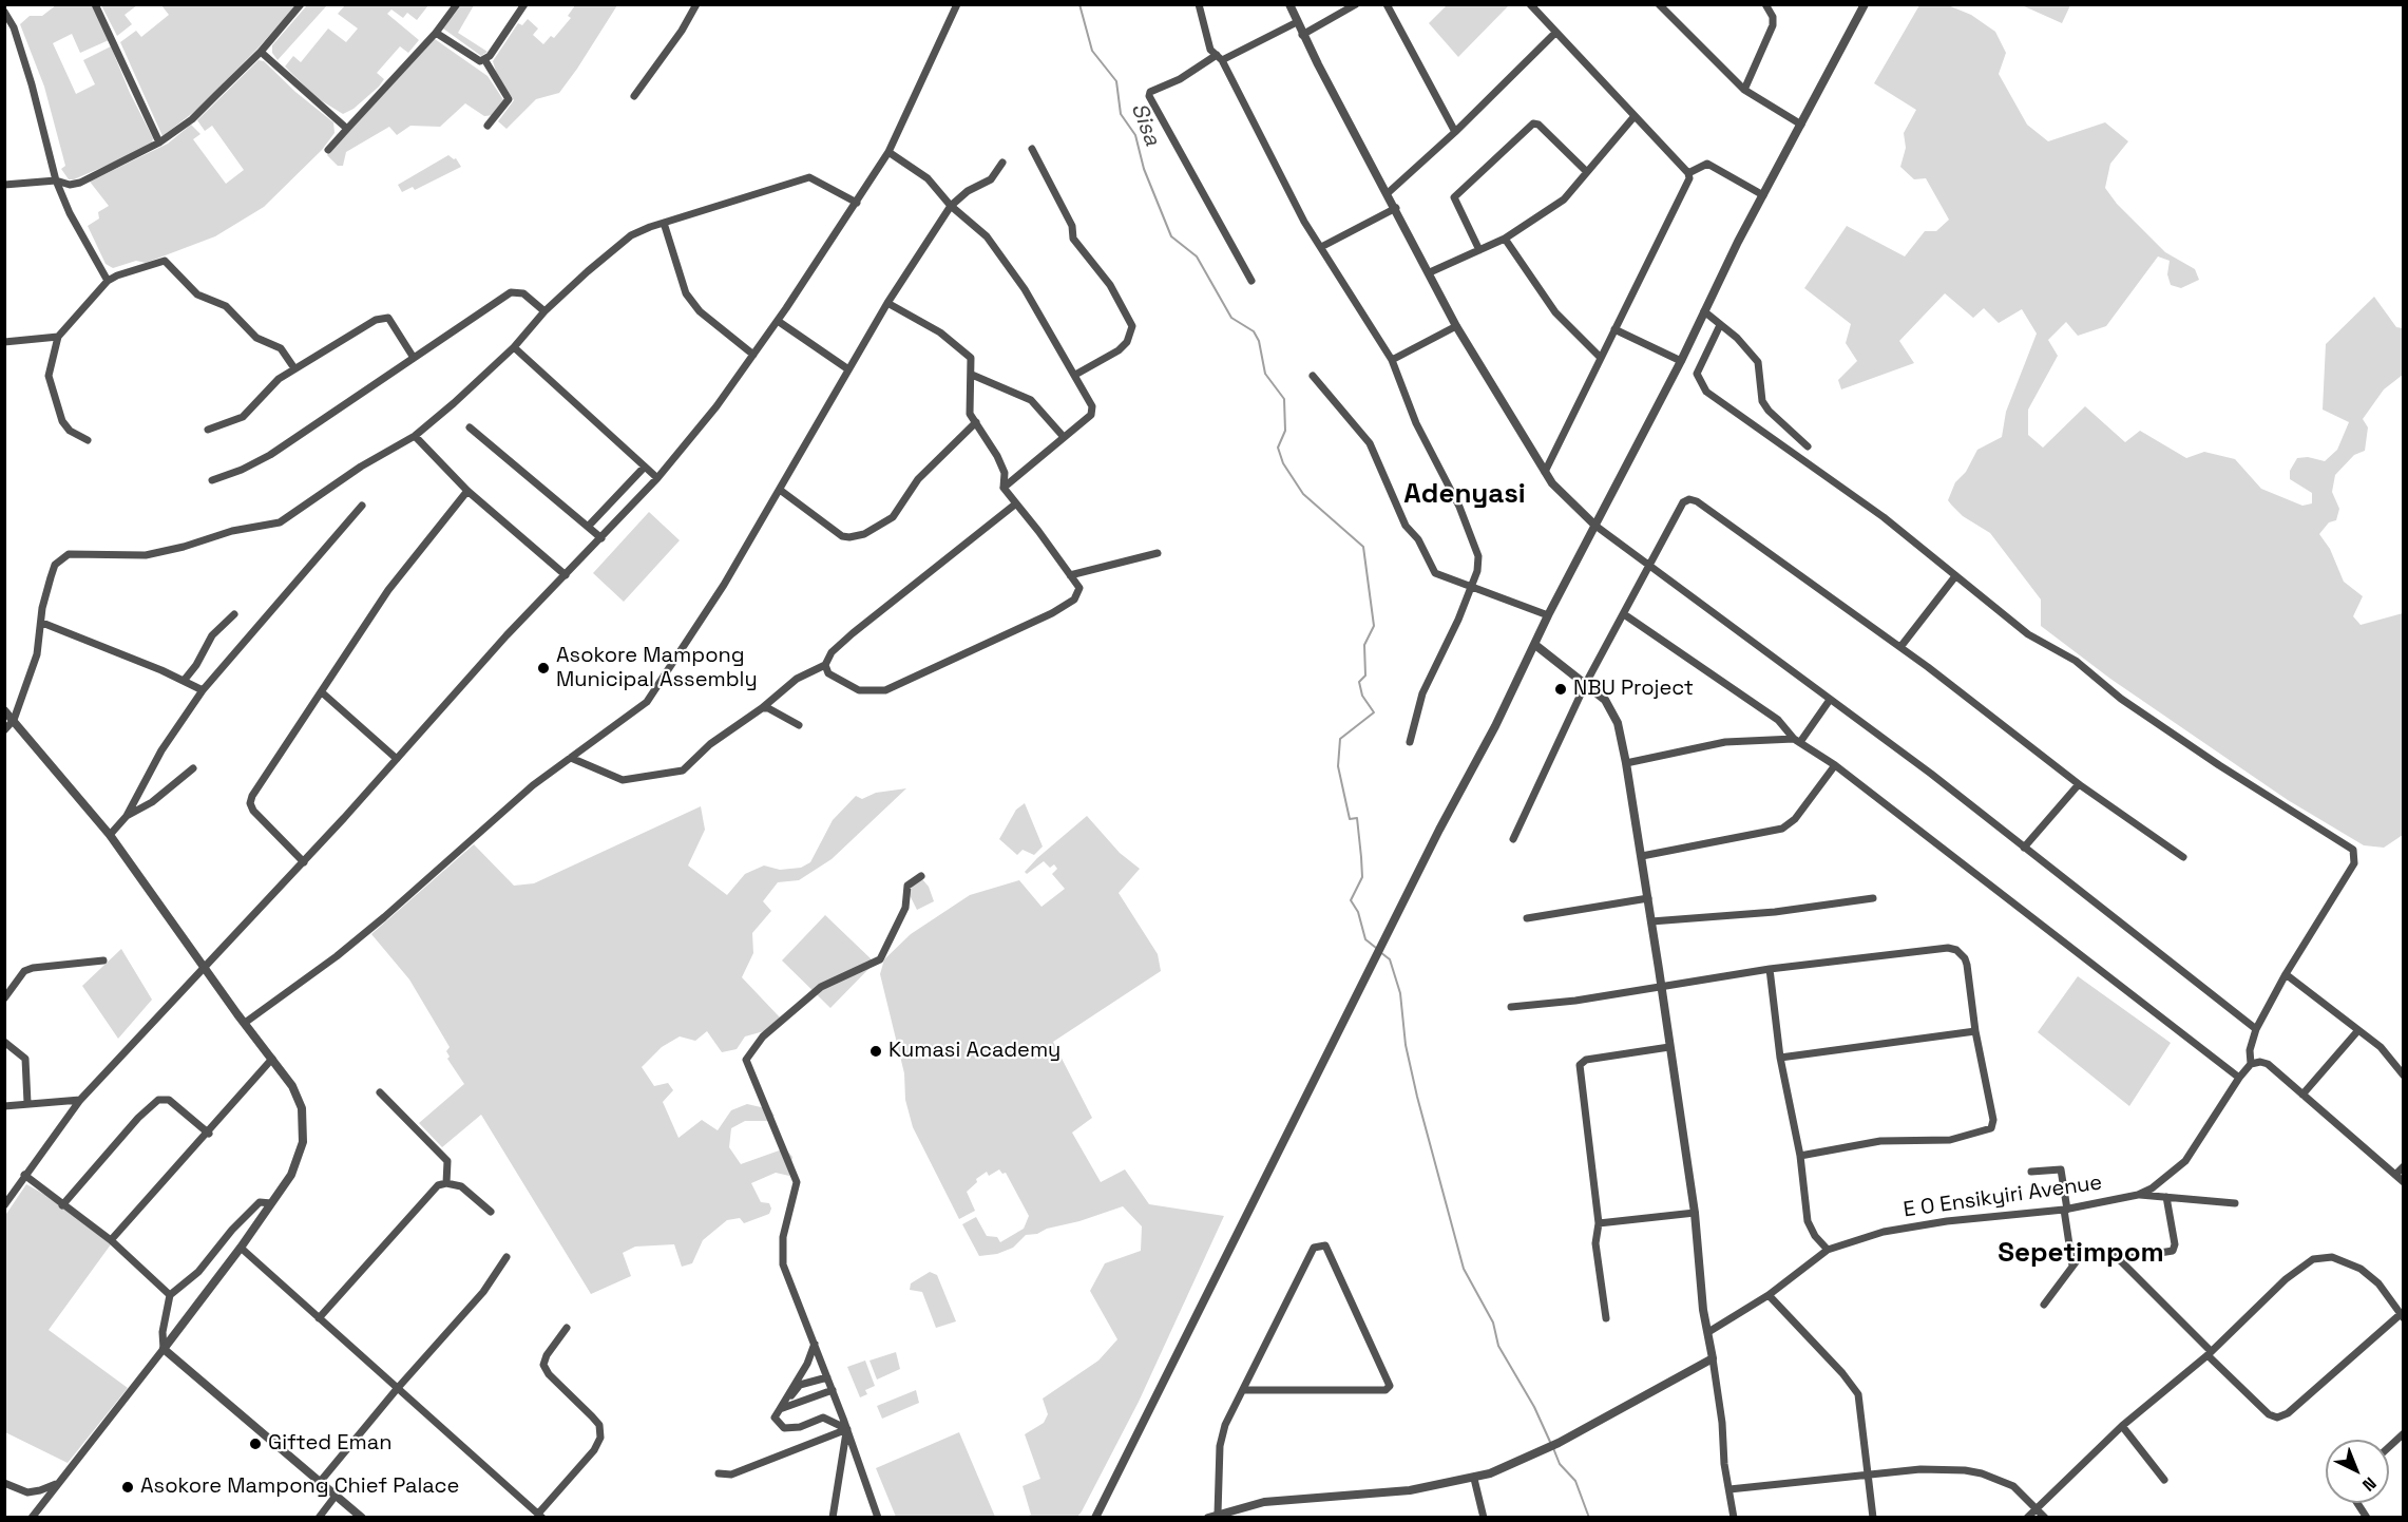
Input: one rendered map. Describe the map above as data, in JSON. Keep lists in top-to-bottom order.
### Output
{
  "streets": {
    "street": ["E O Ensikyiri Avenue"]
  },
  "districts": ["Adenyasi", "Sepetimpom"],
  "water": ["Sisa"],
  "places": [
    "Asokore Mampong Municipal Assembly",
    "NBU Project",
    "Kumasi Academy",
    "Gifted Eman",
    "Asokore Mampong Chief Palace"
  ],
  "north": "bottom right"
}
